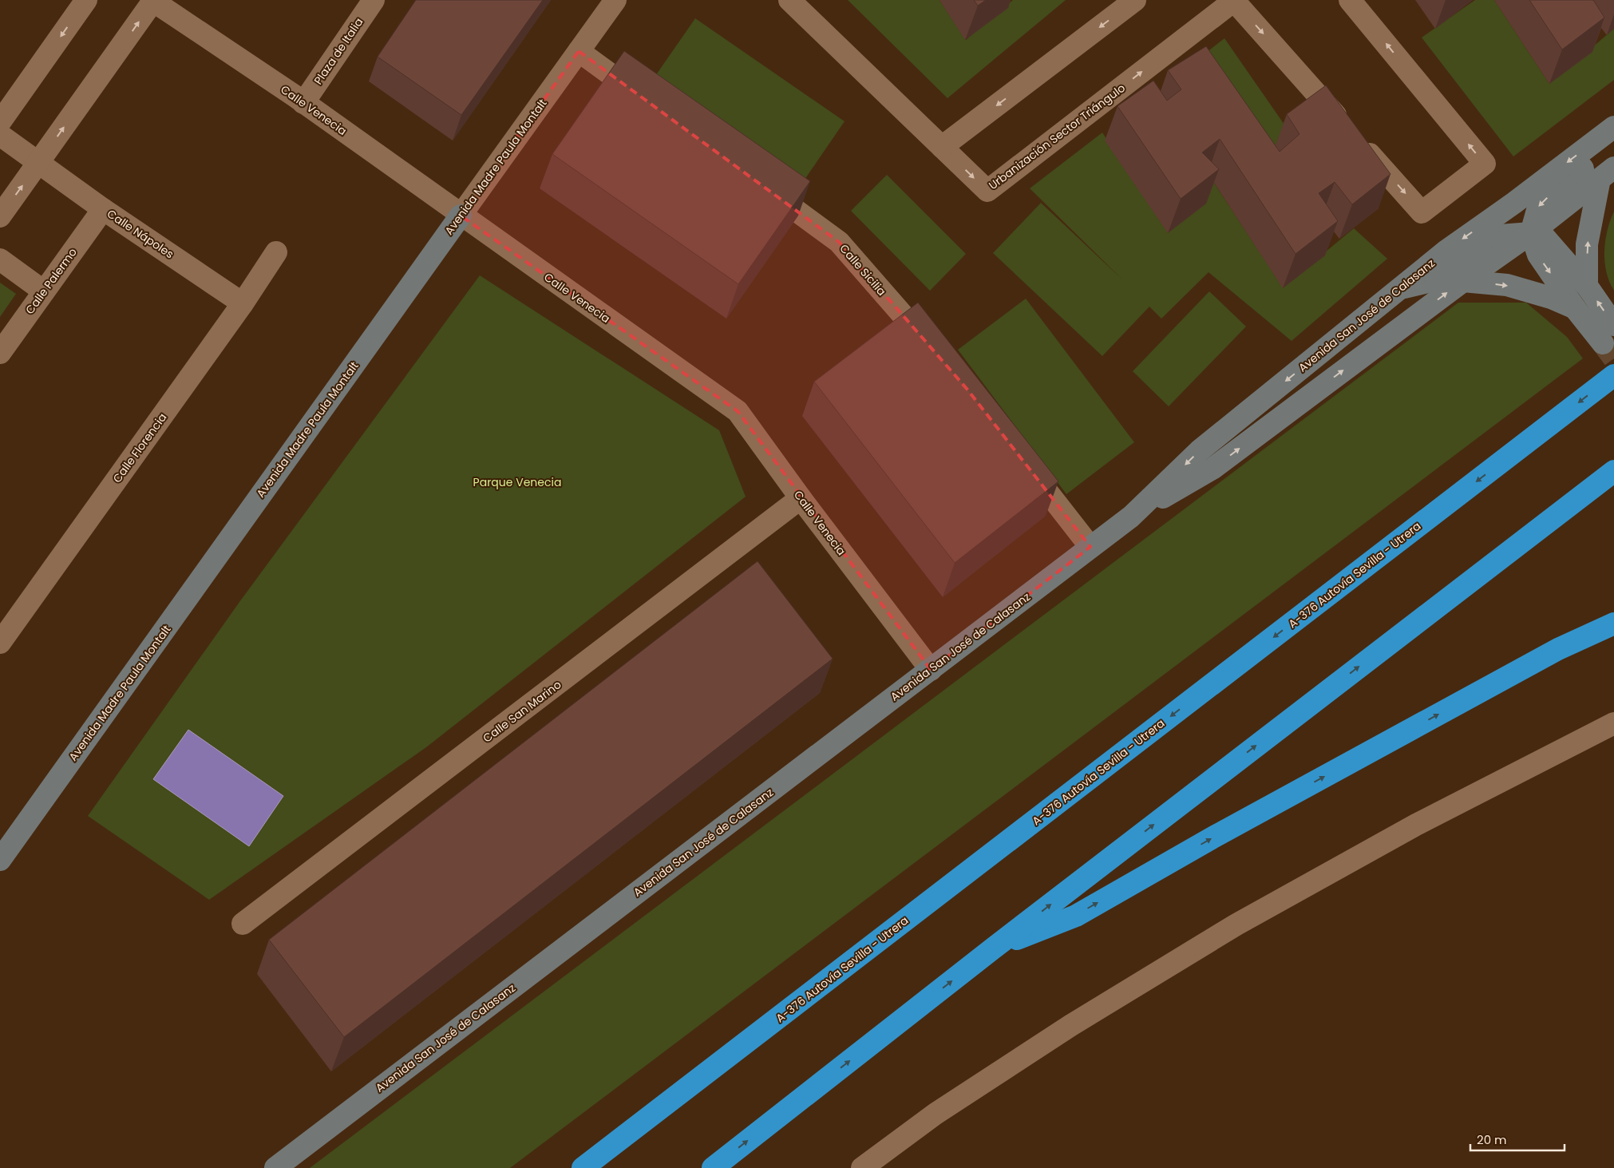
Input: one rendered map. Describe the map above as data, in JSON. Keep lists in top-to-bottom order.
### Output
{
  "streets": {
    "highway": ["A-376 Autovía Sevilla - Utrera"],
    "street": [
      "Plaza de Italia",
      "Calle Venecia",
      "Urbanización Sector Triángulo",
      "Avenida Madre Paula Montalt",
      "Calle Nápoles",
      "Calle Sicilia",
      "Calle Palermo",
      "Avenida San José de Calasanz",
      "Calle Florencia",
      "Calle San Marino"
    ]
  },
  "crossings": [
    ["Plaza de Italia", "Calle Venecia"],
    ["Calle Venecia", "Avenida Madre Paula Montalt"],
    ["Calle Venecia", "Avenida San José de Calasanz"],
    ["Calle Venecia", "Calle San Marino"],
    ["Calle Nápoles", "Calle Palermo"],
    ["Calle Nápoles", "Calle Florencia"]
  ],
  "parks": ["Parque Venecia"],
  "scale_bar": "20 m"
}
